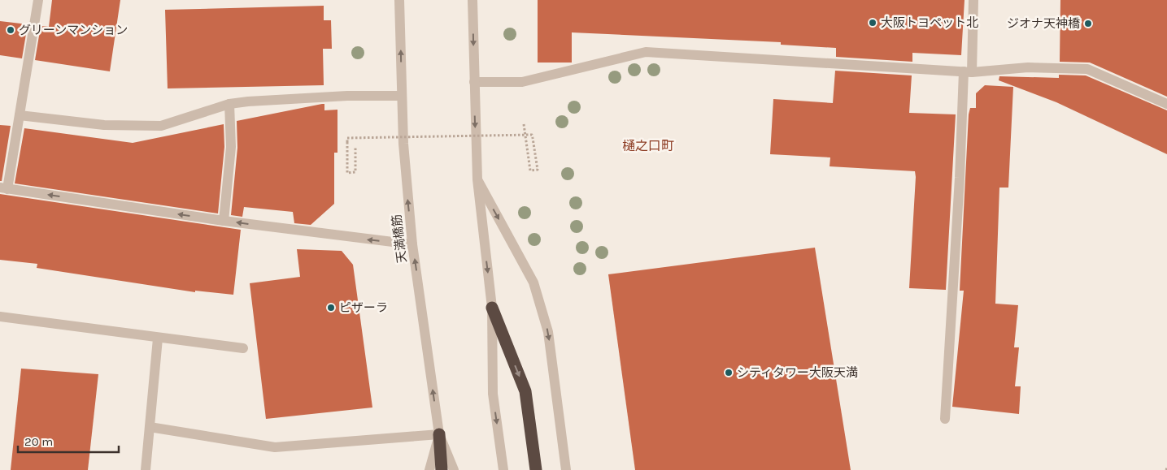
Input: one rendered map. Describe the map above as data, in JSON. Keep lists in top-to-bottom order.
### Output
{
  "streets": {
    "street": ["天満橋筋"]
  },
  "districts": ["樋之口町"],
  "places": [
    "大阪トヨペット北",
    "ジオナ天神橋",
    "グリーンマンション",
    "ピザーラ",
    "シティタワー大阪天満"
  ],
  "scale_bar": "20 m"
}
